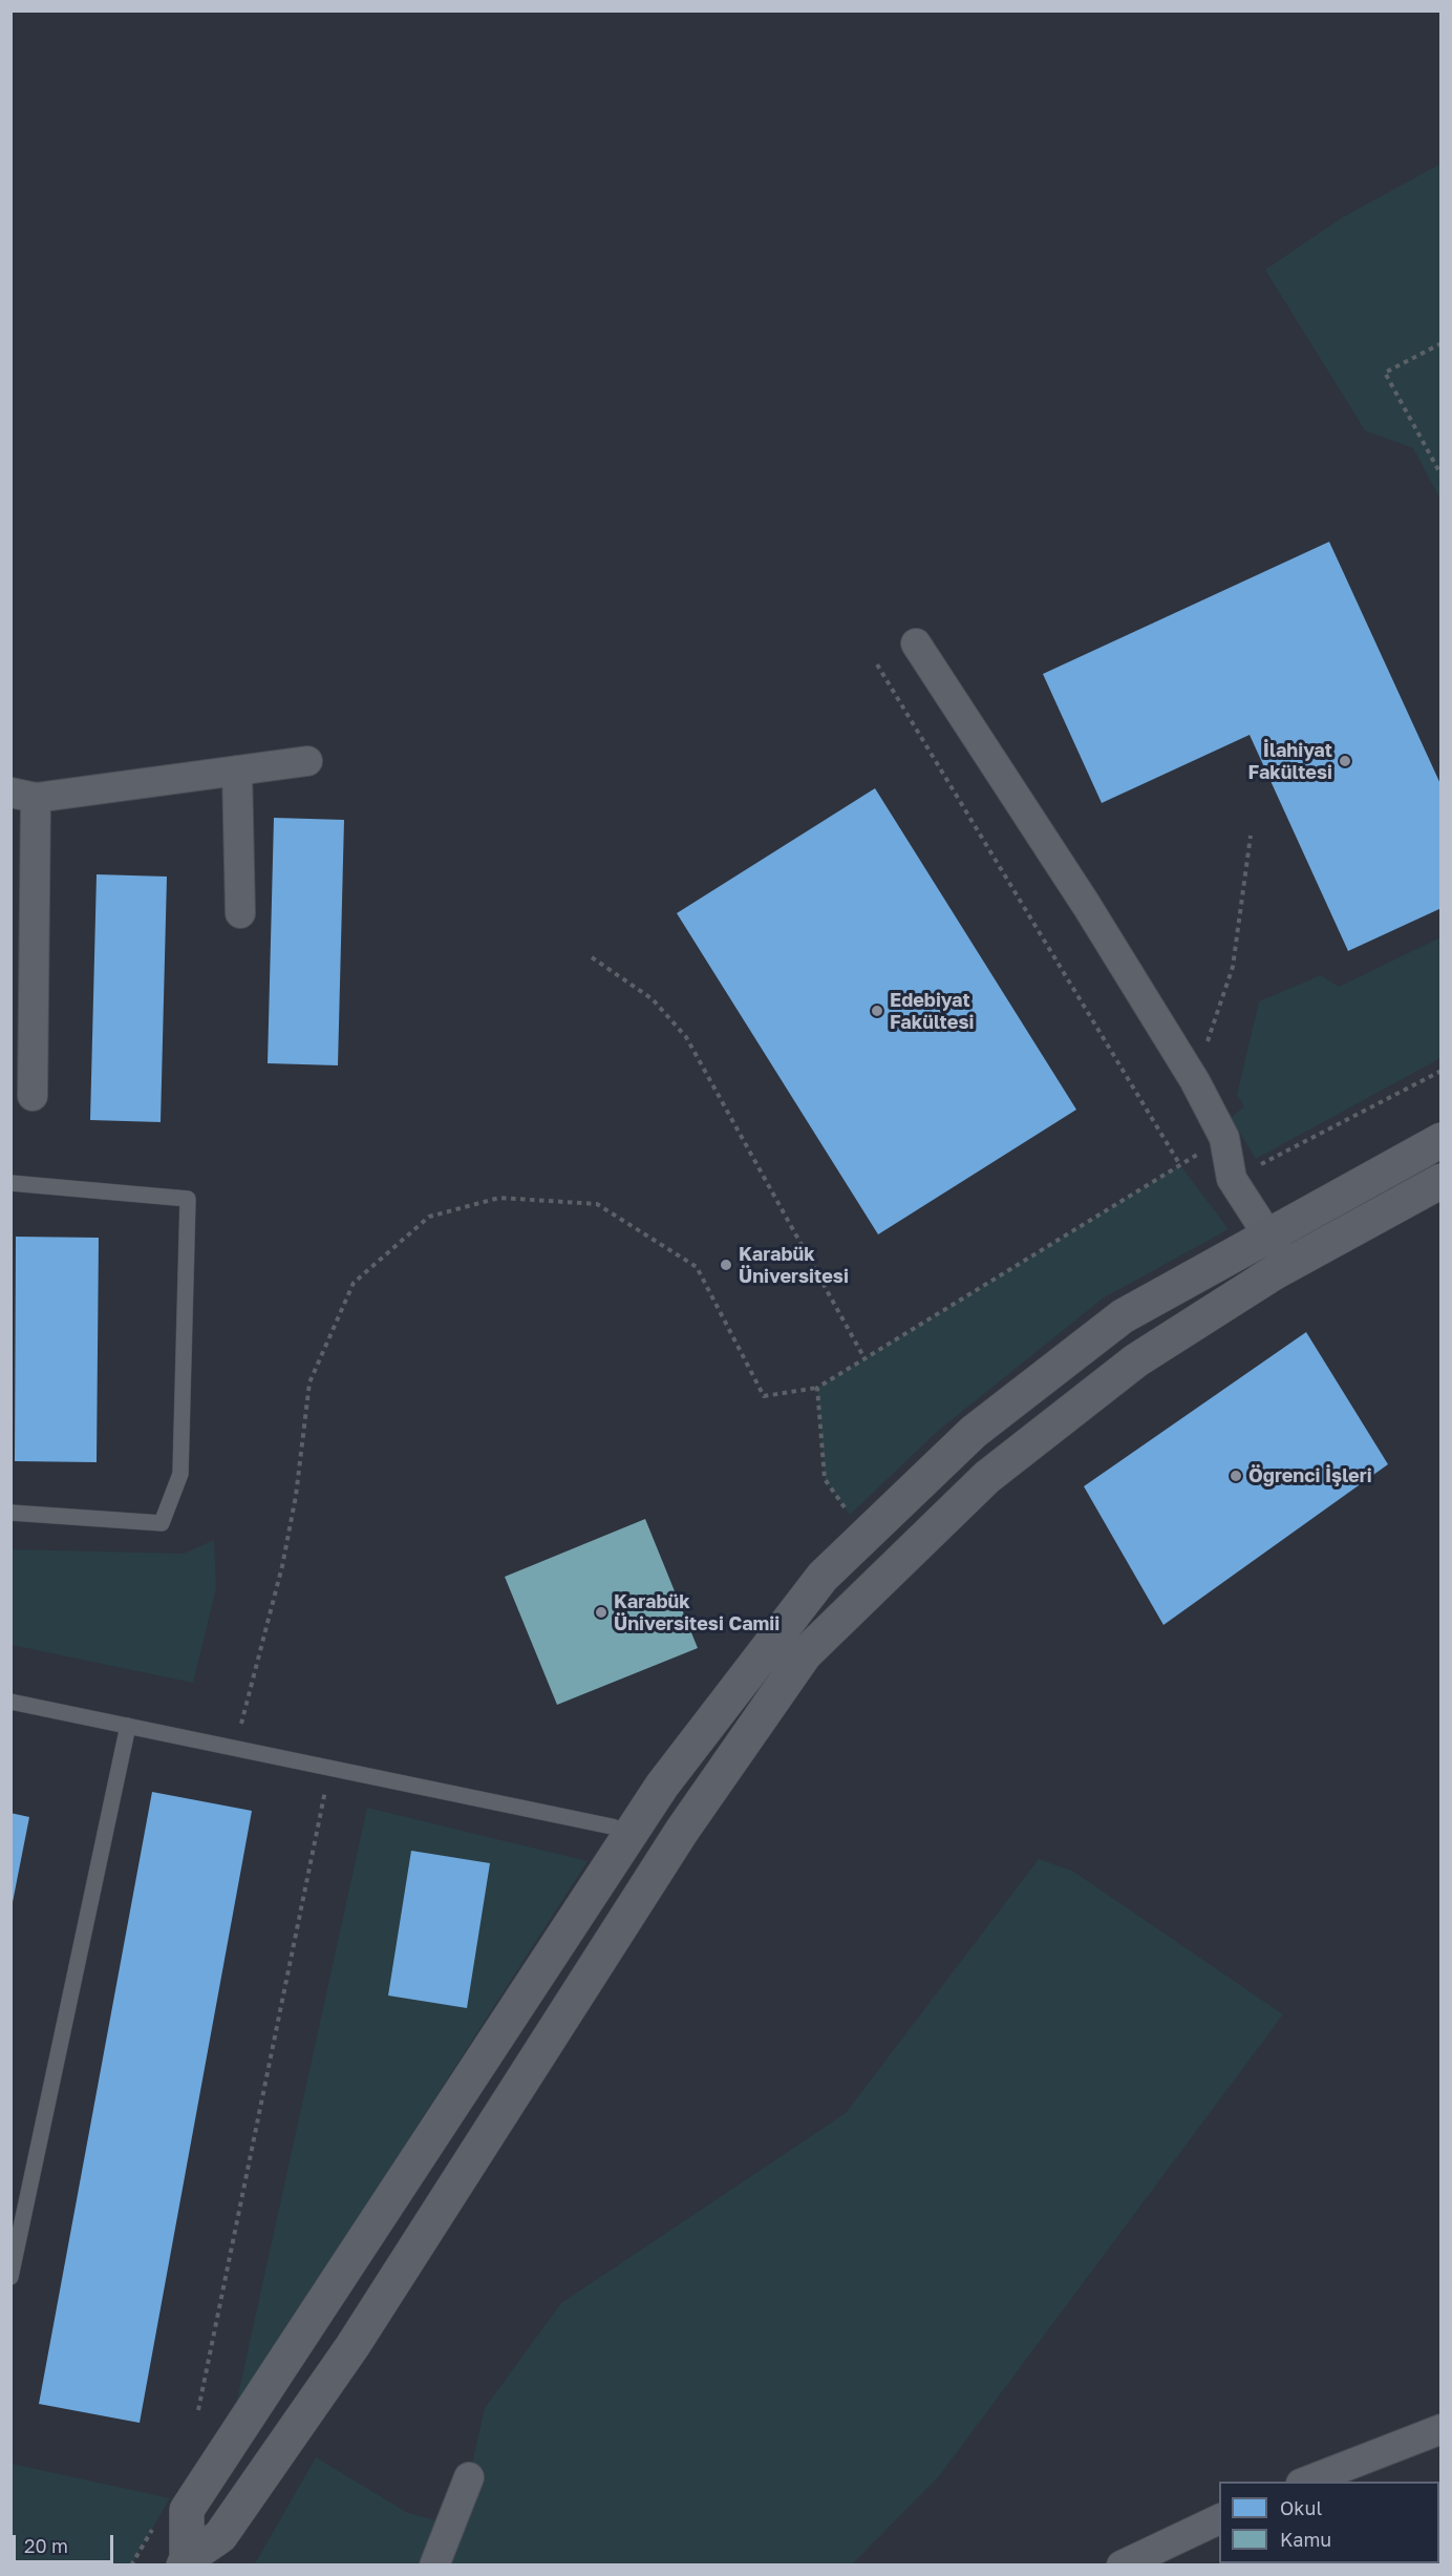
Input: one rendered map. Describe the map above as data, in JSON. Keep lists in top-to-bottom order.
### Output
{
  "places": [
    "İlahiyat Fakültesi",
    "Edebiyat Fakültesi",
    "Karabük Üniversitesi",
    "Öğrenci İşleri",
    "Karabük Üniversitesi Camii"
  ],
  "legend": ["Okul", "Kamu"],
  "scale_bar": "20 m"
}
